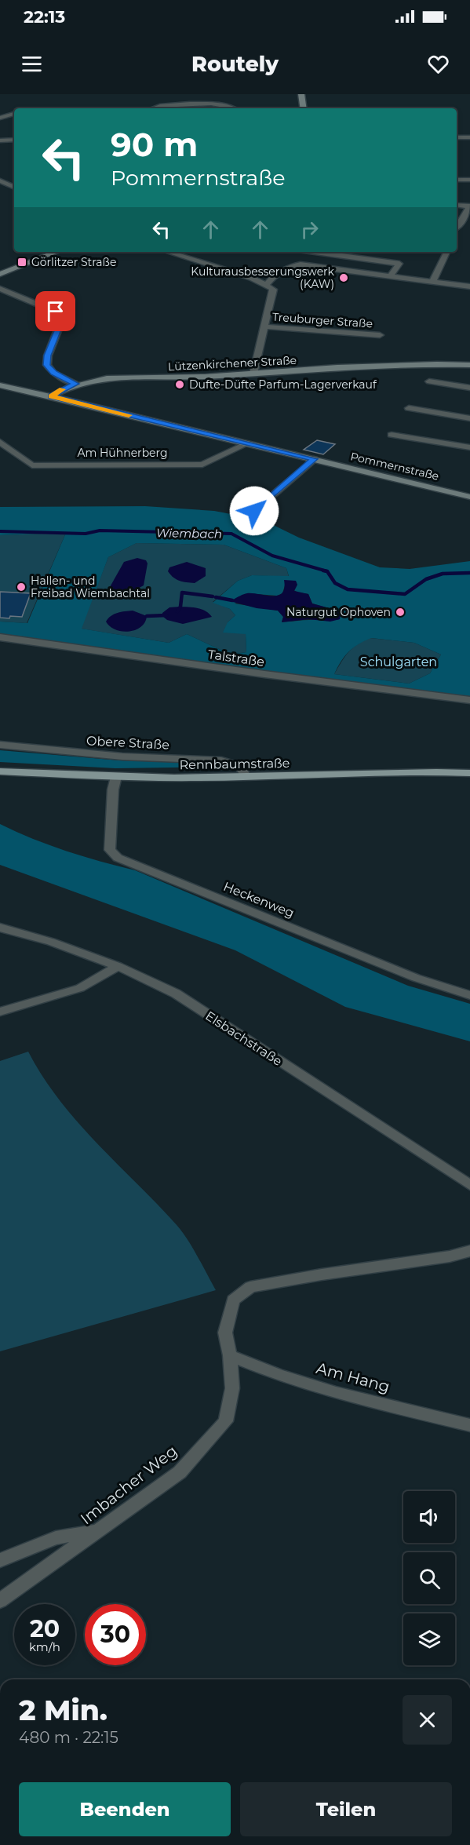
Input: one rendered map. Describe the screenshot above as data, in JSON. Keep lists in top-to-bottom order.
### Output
{
  "streets": {
    "main road": ["Lützenkirchener Straße", "Pommernstraße", "Rennbaumstraße"],
    "street": [
      "Treuburger Straße",
      "Am Hühnerberg",
      "Talstraße",
      "Obere Straße",
      "Heckenweg",
      "Elsbachstraße",
      "Am Hang",
      "Imbacher Weg"
    ]
  },
  "crossings": [
    ["Lützenkirchener Straße", "Pommernstraße"],
    ["Am Hühnerberg", "Pommernstraße"],
    ["Obere Straße", "Rennbaumstraße"],
    ["Rennbaumstraße", "Heckenweg"],
    ["Am Hang", "Imbacher Weg"]
  ],
  "water": ["Wiembach"],
  "parks": ["Schulgarten"],
  "places": {
    "transit": ["Görlitzer Straße"],
    "other": [
      "Kulturausbesserungswerk (KAW)",
      "Dufte-Düfte Parfum-Lagerverkauf",
      "Hallen- und Freibad Wiembachtal",
      "Naturgut Ophoven"
    ]
  },
  "page": {
    "status": "22:13",
    "header": "Routely",
    "turn": ["90 m", "Pommernstraße"],
    "speed": "20 km/h",
    "limit": "30",
    "heading": ["2 Min.", "480 m · 22:15"],
    "buttons": ["Beenden", "Teilen"]
  }
}
